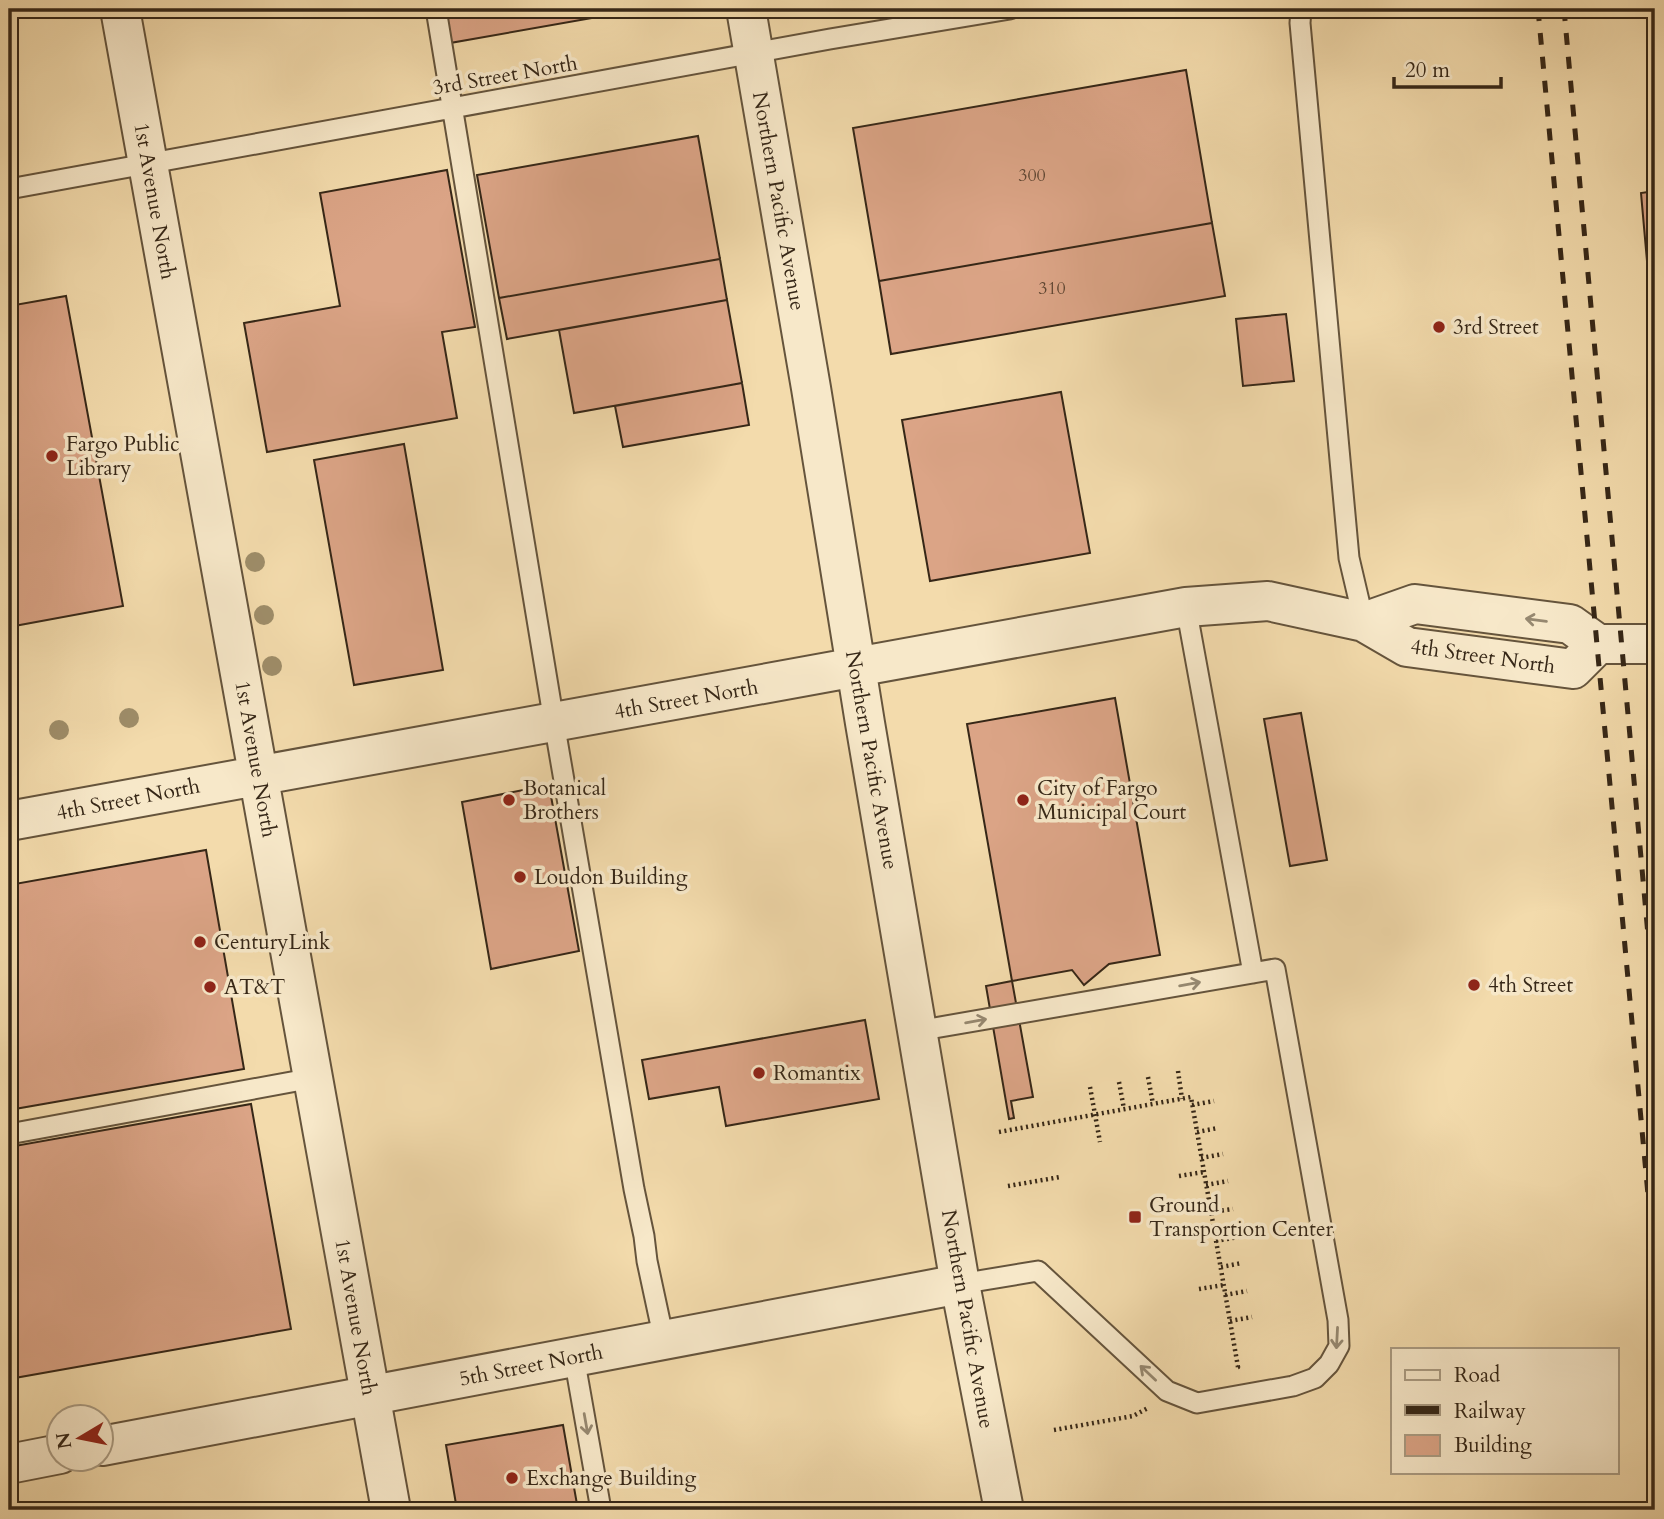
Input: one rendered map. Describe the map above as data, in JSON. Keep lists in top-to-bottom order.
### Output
{
  "streets": {
    "street": [
      "1st Avenue North",
      "Northern Pacific Avenue",
      "4th Street North",
      "5th Street North"
    ],
    "lane": ["3rd Street North"]
  },
  "crossings": [
    ["3rd Street North", "1st Avenue North"],
    ["3rd Street North", "Northern Pacific Avenue"],
    ["1st Avenue North", "4th Street North"],
    ["1st Avenue North", "5th Street North"],
    ["Northern Pacific Avenue", "4th Street North"],
    ["Northern Pacific Avenue", "5th Street North"]
  ],
  "places": {
    "other": [
      "3rd Street",
      "Fargo Public Library",
      "Botanical Brothers",
      "City of Fargo Municipal Court",
      "Loudon Building",
      "CenturyLink",
      "4th Street",
      "AT&T",
      "Romantix",
      "Exchange Building"
    ],
    "transit": ["Ground Transportion Center"]
  },
  "house_numbers": ["300", "310"],
  "legend": ["Road", "Railway", "Building"],
  "scale_bar": "20 m",
  "north": "left"
}
